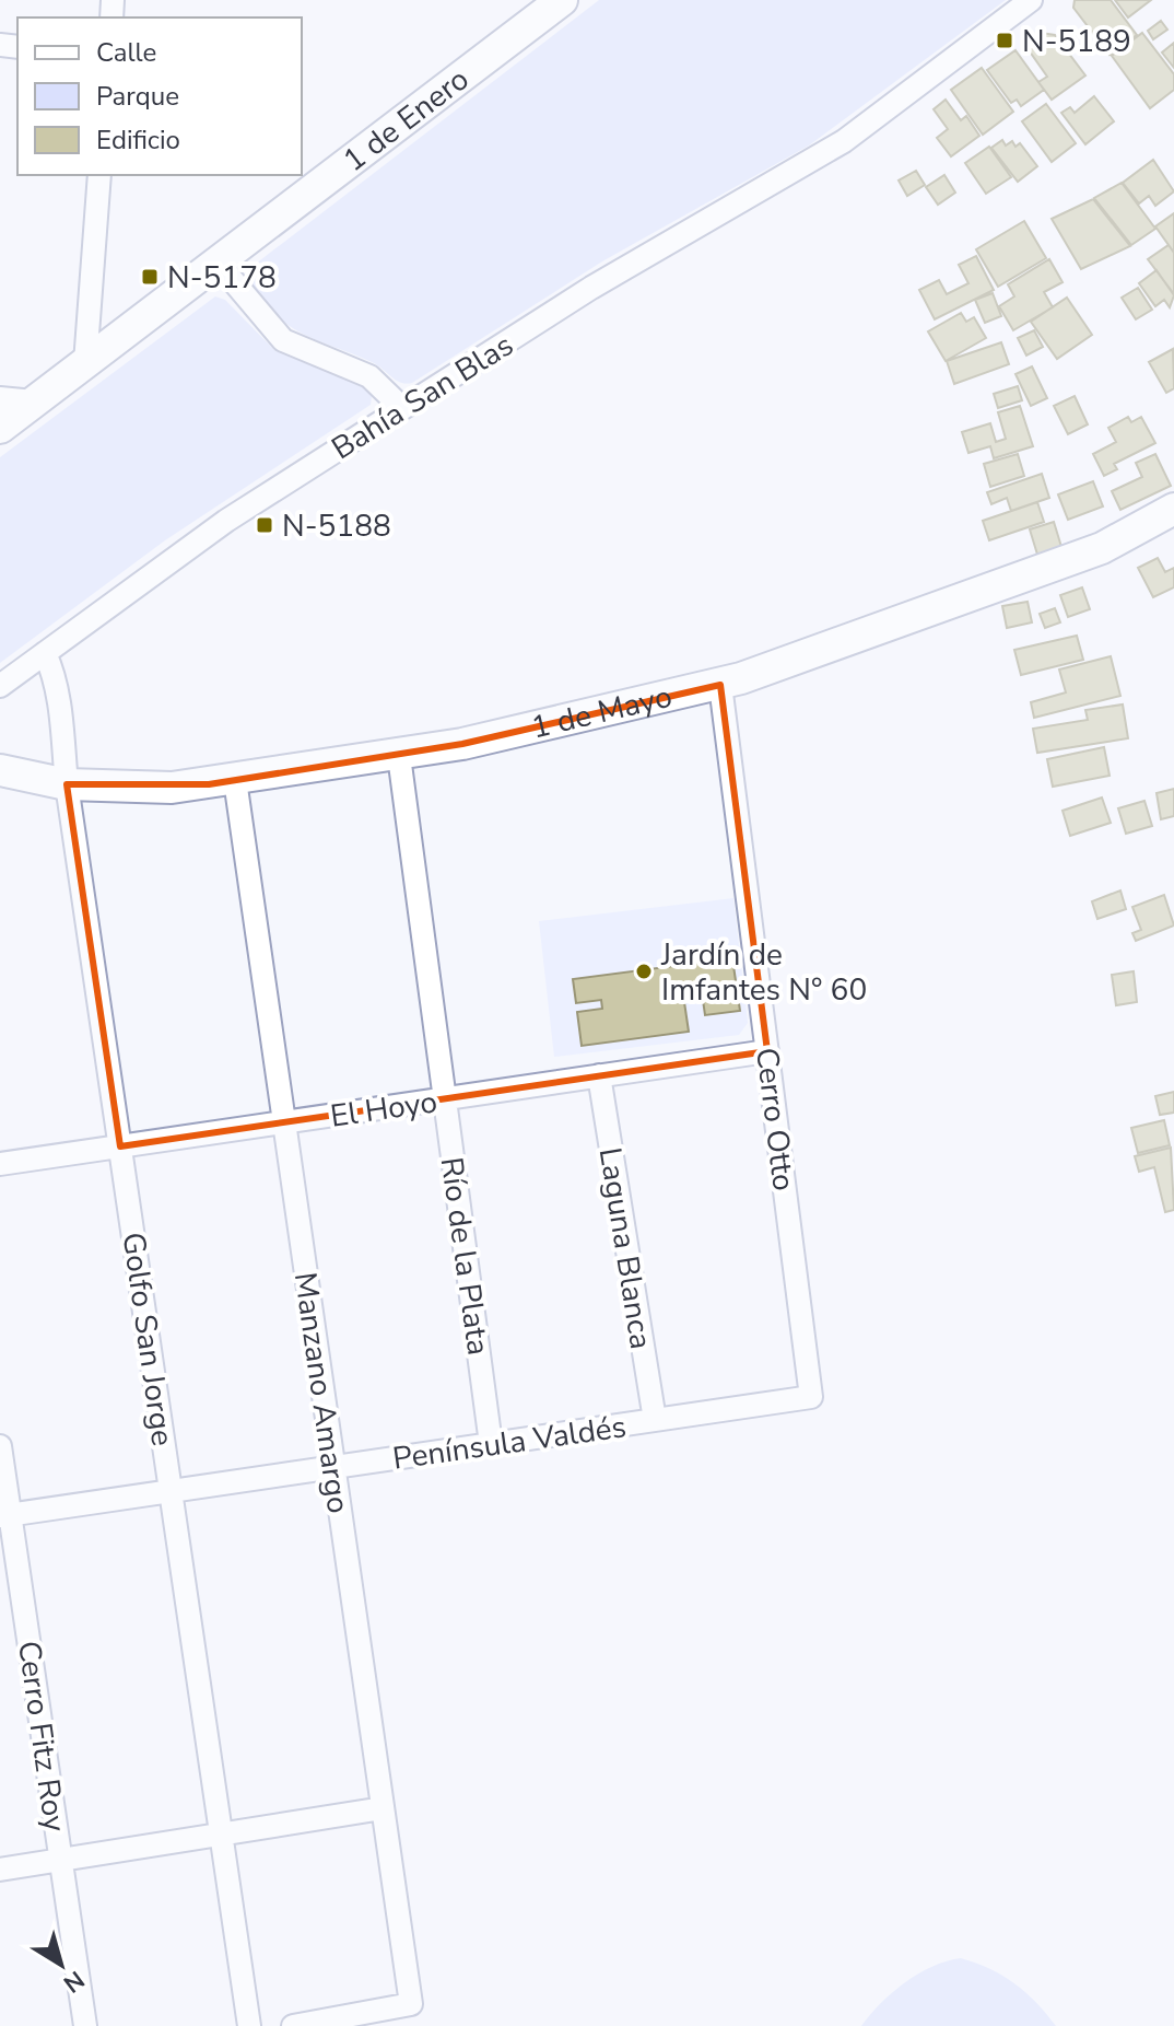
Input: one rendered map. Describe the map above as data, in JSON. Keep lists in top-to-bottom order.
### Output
{
  "streets": {
    "street": [
      "1 de Enero",
      "Bahía San Blas",
      "1 de Mayo",
      "El Hoyo",
      "Cerro Otto",
      "Laguna Blanca",
      "Río de la Plata",
      "Golfo San Jorge",
      "Manzano Amargo",
      "Península Valdés",
      "Cerro Fitz Roy"
    ]
  },
  "crossings": [
    ["Bahía San Blas", "Golfo San Jorge"],
    ["1 de Mayo", "Cerro Otto"],
    ["1 de Mayo", "Río de la Plata"],
    ["1 de Mayo", "Golfo San Jorge"],
    ["1 de Mayo", "Manzano Amargo"],
    ["El Hoyo", "Cerro Otto"],
    ["El Hoyo", "Laguna Blanca"],
    ["El Hoyo", "Río de la Plata"],
    ["El Hoyo", "Golfo San Jorge"],
    ["El Hoyo", "Manzano Amargo"],
    ["Cerro Otto", "Península Valdés"],
    ["Laguna Blanca", "Península Valdés"],
    ["Río de la Plata", "Península Valdés"],
    ["Golfo San Jorge", "Península Valdés"],
    ["Manzano Amargo", "Península Valdés"],
    ["Península Valdés", "Cerro Fitz Roy"]
  ],
  "places": {
    "transit": ["N-5189", "N-5178", "N-5188"],
    "other": ["Jardín de Imfantes N° 60"]
  },
  "legend": ["Calle", "Parque", "Edificio"],
  "north": "bottom right"
}
